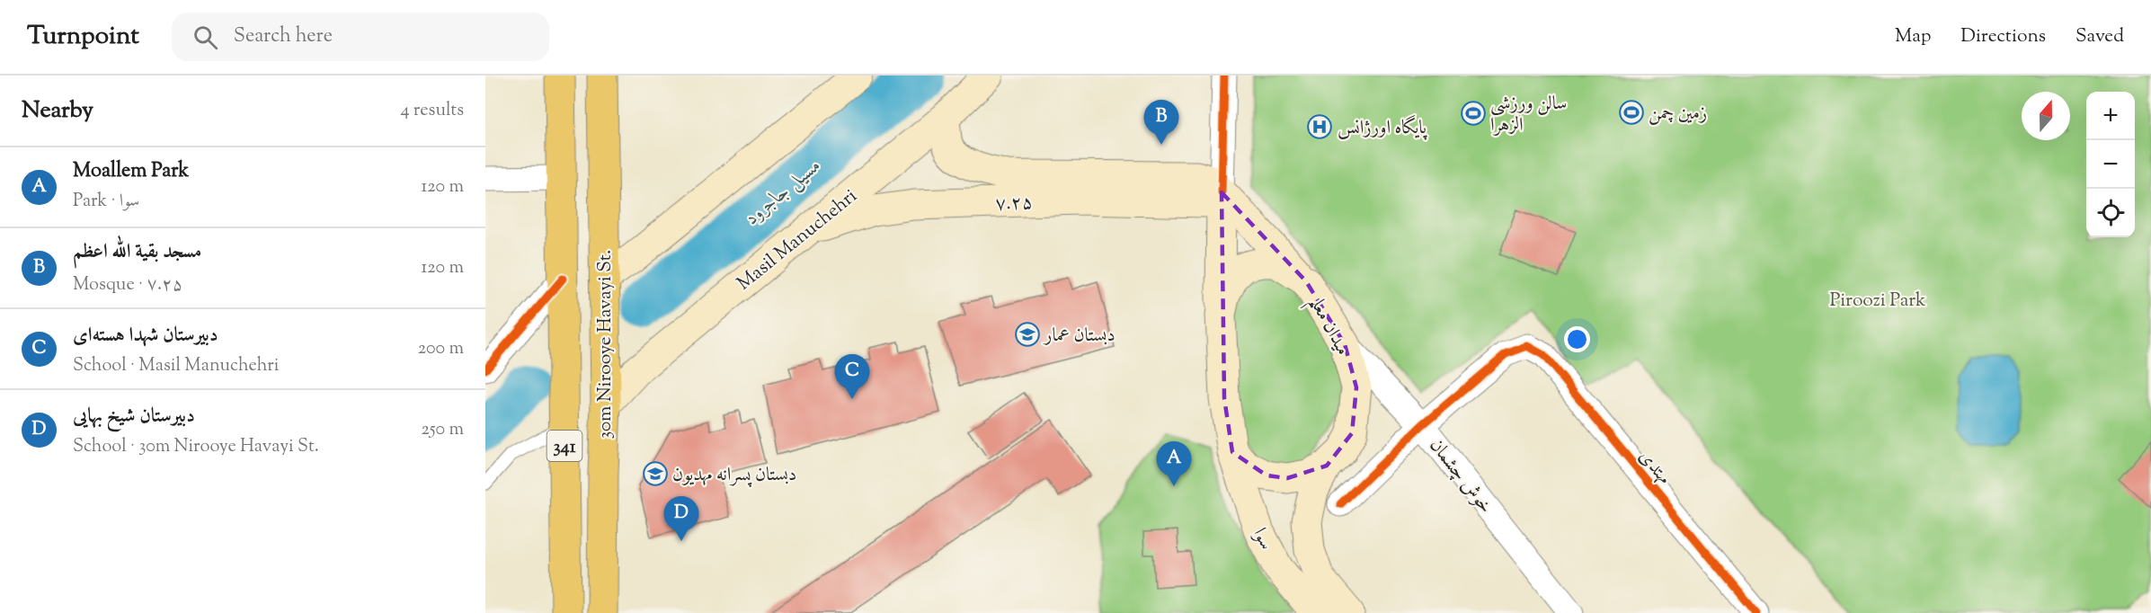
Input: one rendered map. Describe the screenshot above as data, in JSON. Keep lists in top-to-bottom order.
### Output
{
  "streets": {
    "main road": [
      "۷.۲۵",
      "Masil Manuchehri",
      "میدان معلم",
      "30m Nirooye Havayi St.",
      "341",
      "سوا"
    ],
    "street": ["مهتدی", "خوش چشمان"]
  },
  "crossings": [
    ["۷.۲۵", "Masil Manuchehri"],
    ["Masil Manuchehri", "30m Nirooye Havayi St."],
    ["میدان معلم", "خوش چشمان"],
    ["میدان معلم", "سوا"],
    ["مهتدی", "خوش چشمان"],
    ["خوش چشمان", "سوا"]
  ],
  "water": ["مسیل جاجرود"],
  "parks": ["Piroozi Park"],
  "places": {
    "sports": ["زمین چمن", "سالن ورزشی الزهرا"],
    "hospital": ["پایگاه اورژانس"],
    "school or university": ["دبستان عمار", "دبستان پسرانه مهدیون"]
  },
  "north": "top",
  "page": {
    "header": "Turnpoint",
    "search": "Search here",
    "nav": ["Map", "Directions", "Saved"],
    "heading": ["Nearby", "4 results"],
    "map_buttons": ["+", "−"],
    "pins": [
      "B",
      "C",
      "A",
      "D"
    ],
    "list": [
      {
        "mark": "A",
        "name": "Moallem Park",
        "note": "Park · سوا",
        "value": "120 m"
      },
      {
        "mark": "B",
        "name": "مسجد بقیة الله اعظم",
        "note": "Mosque · ۷.۲۵",
        "value": "120 m"
      },
      {
        "mark": "C",
        "name": "دبیرستان شهدا هسته‌ای",
        "note": "School · Masil Manuchehri",
        "value": "200 m"
      },
      {
        "mark": "D",
        "name": "دبیرستان شیخ بهایی",
        "note": "School · 30m Nirooye Havayi St.",
        "value": "250 m"
      }
    ]
  }
}
